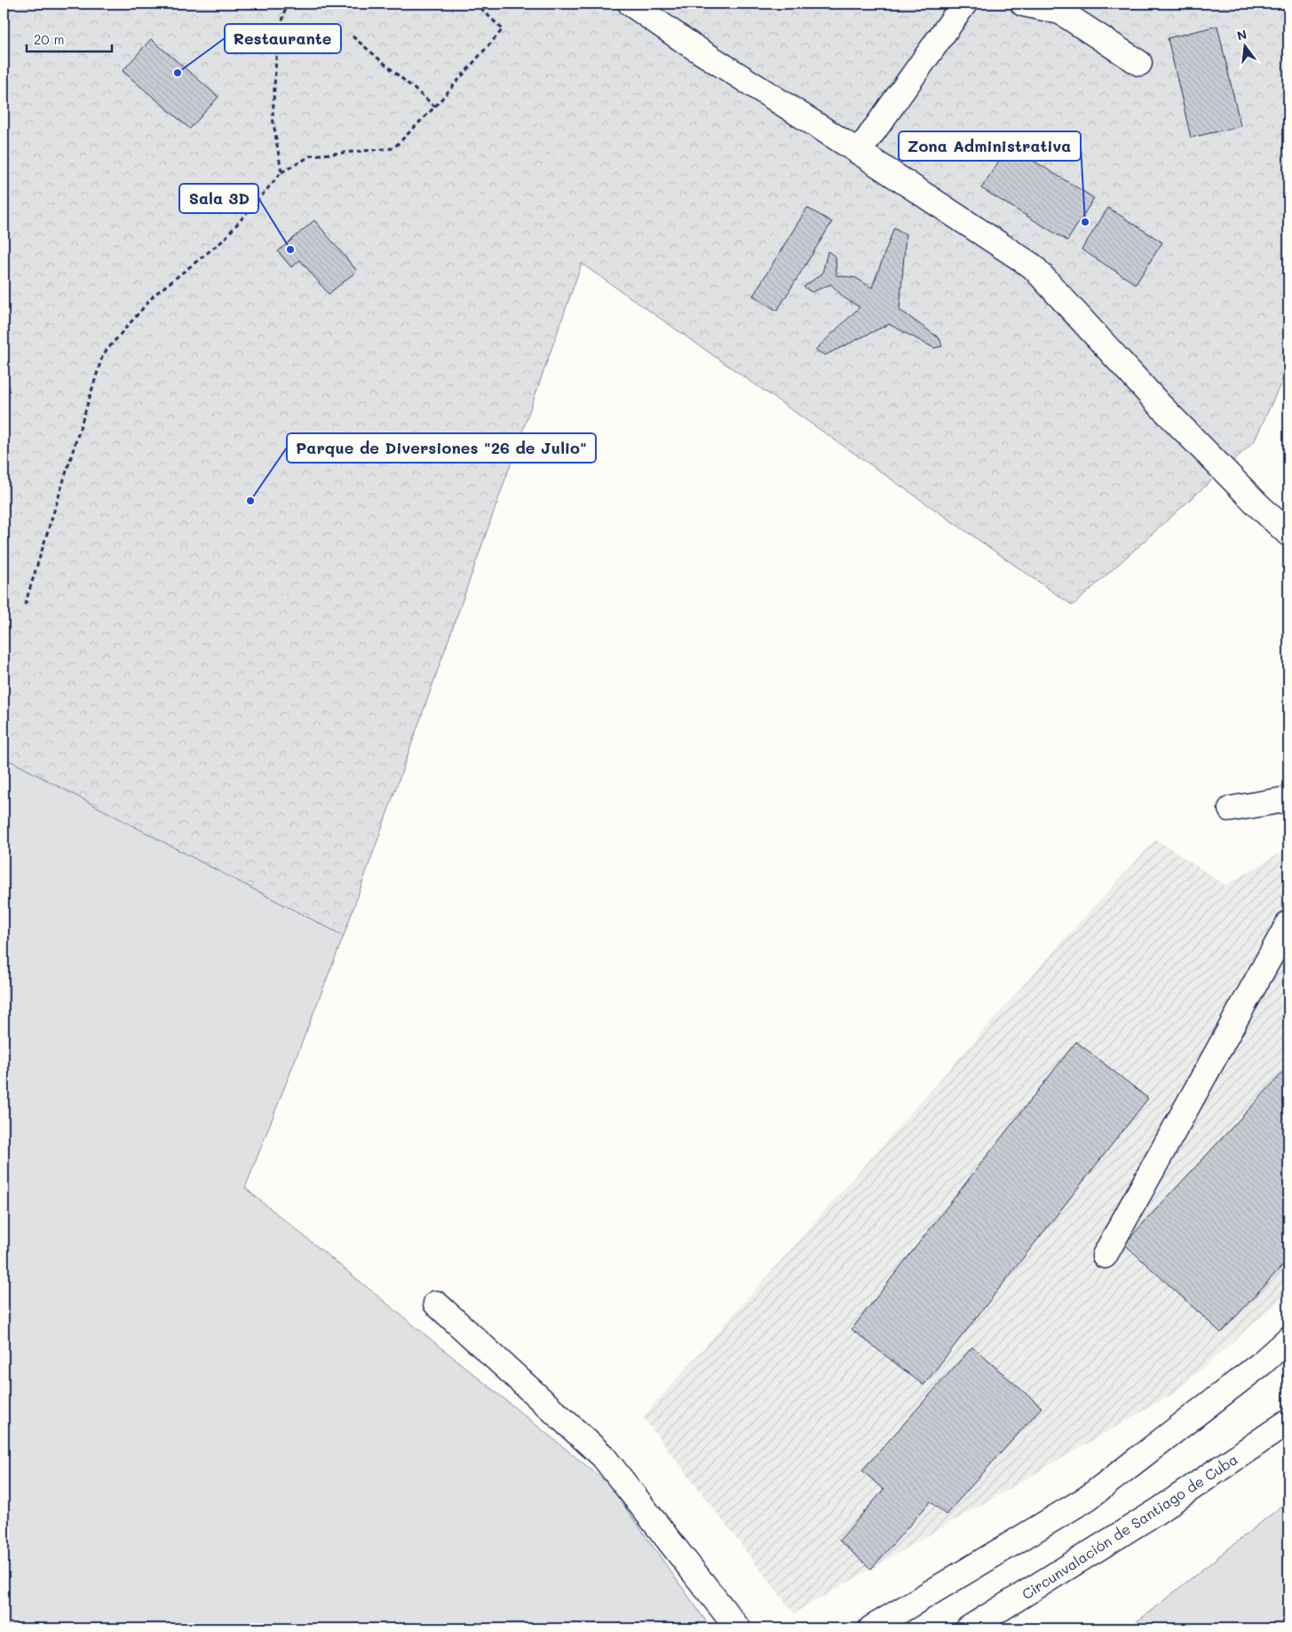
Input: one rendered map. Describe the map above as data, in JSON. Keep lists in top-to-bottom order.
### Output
{
  "streets": {
    "main road": ["Circunvalación de Santiago de Cuba"]
  },
  "places": [
    "Restaurante",
    "Zona Administrativa",
    "Sala 3D",
    "Parque de Diversiones \"26 de Julio\""
  ],
  "scale_bar": "20 m",
  "north": "top"
}
